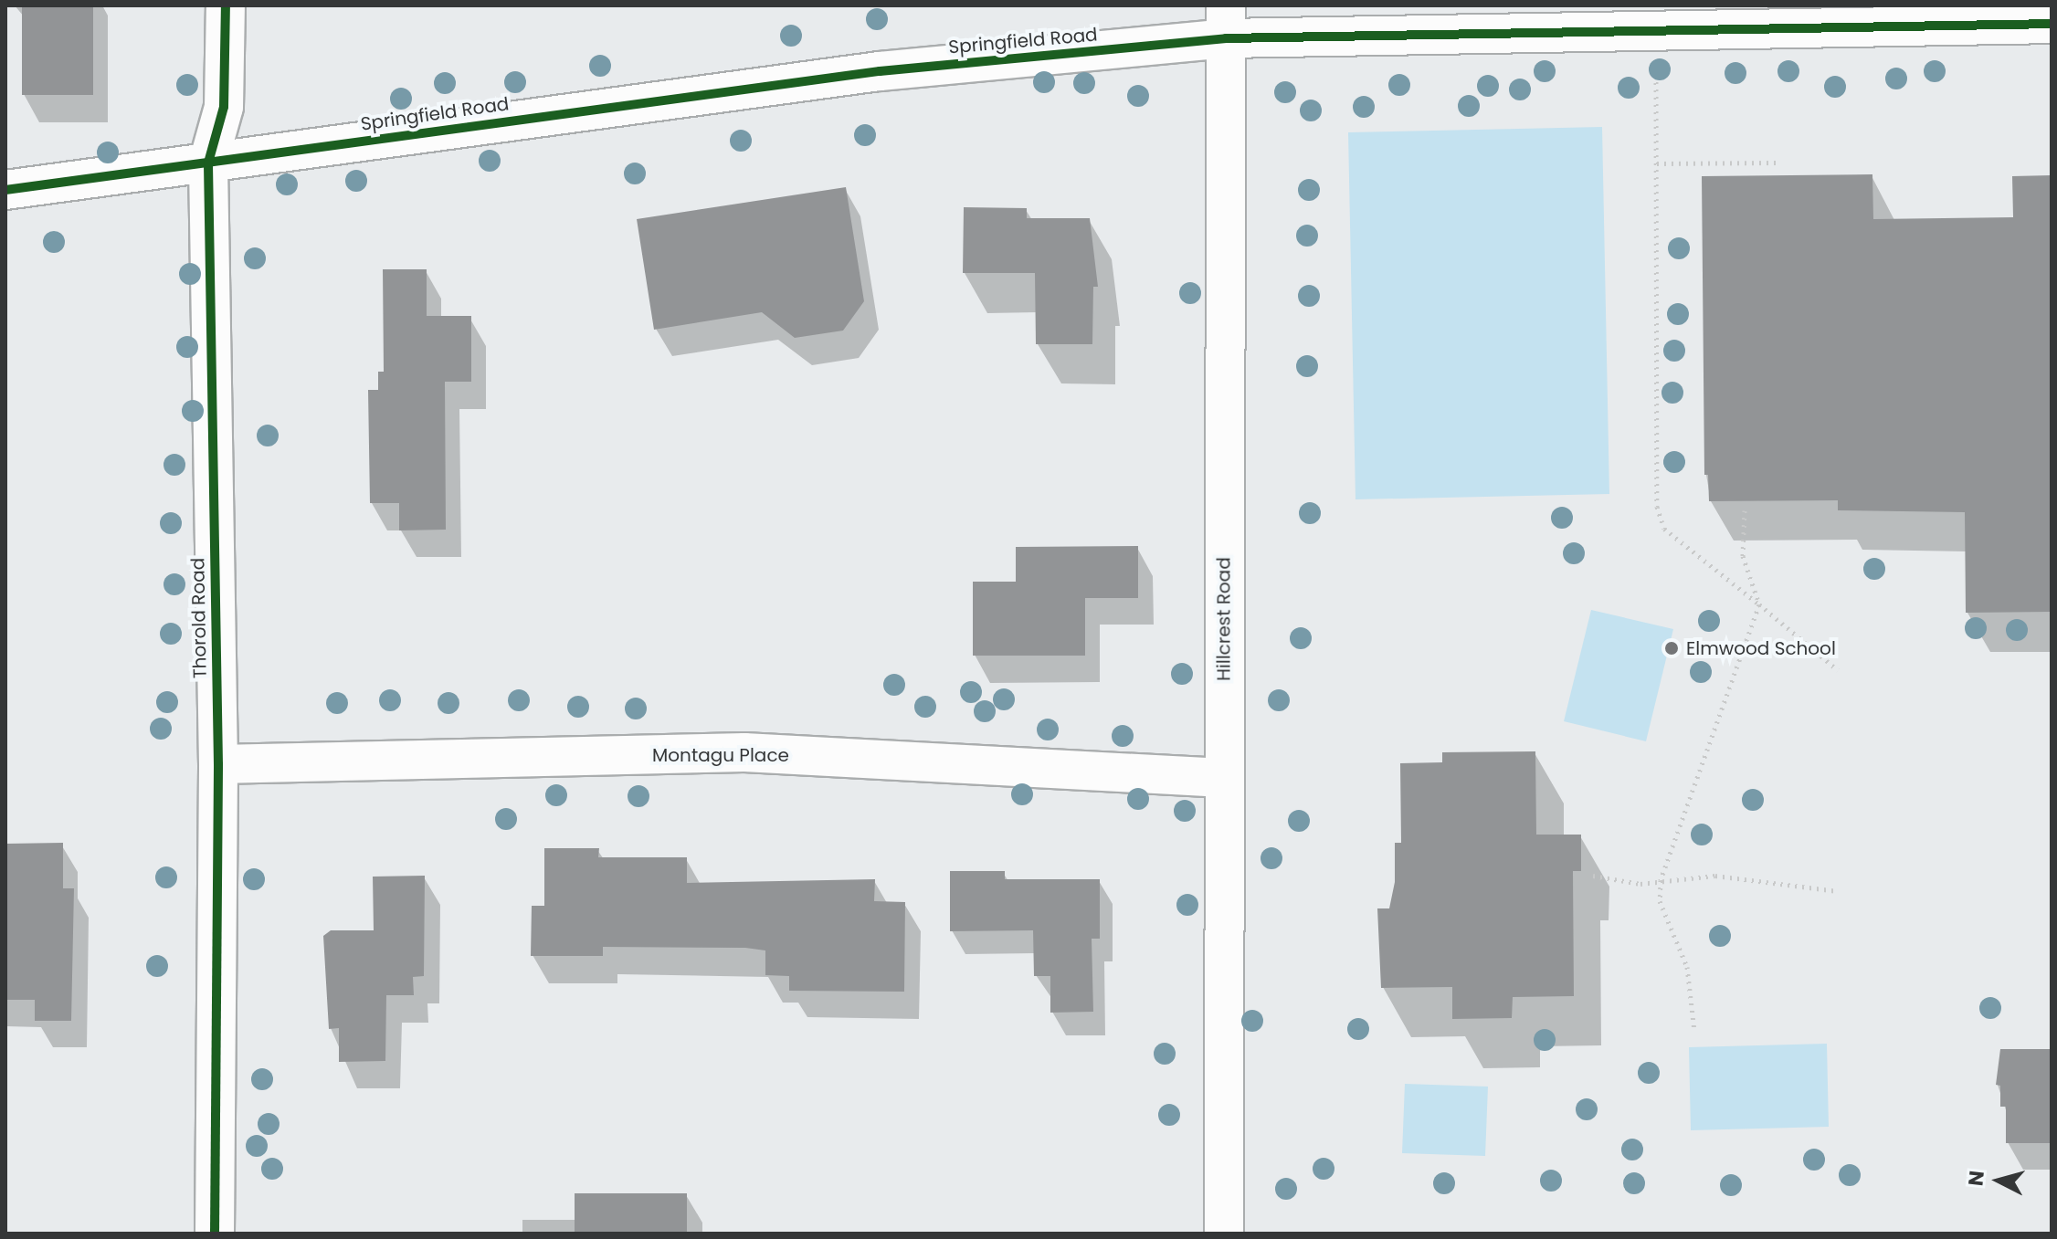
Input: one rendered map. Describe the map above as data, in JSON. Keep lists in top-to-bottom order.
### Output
{
  "streets": {
    "street": [
      "Springfield Road",
      "Thorold Road",
      "Hillcrest Road",
      "Montagu Place"
    ]
  },
  "crossings": [
    ["Springfield Road", "Thorold Road"],
    ["Springfield Road", "Hillcrest Road"],
    ["Thorold Road", "Montagu Place"],
    ["Hillcrest Road", "Montagu Place"]
  ],
  "places": ["Elmwood School"],
  "north": "left"
}
